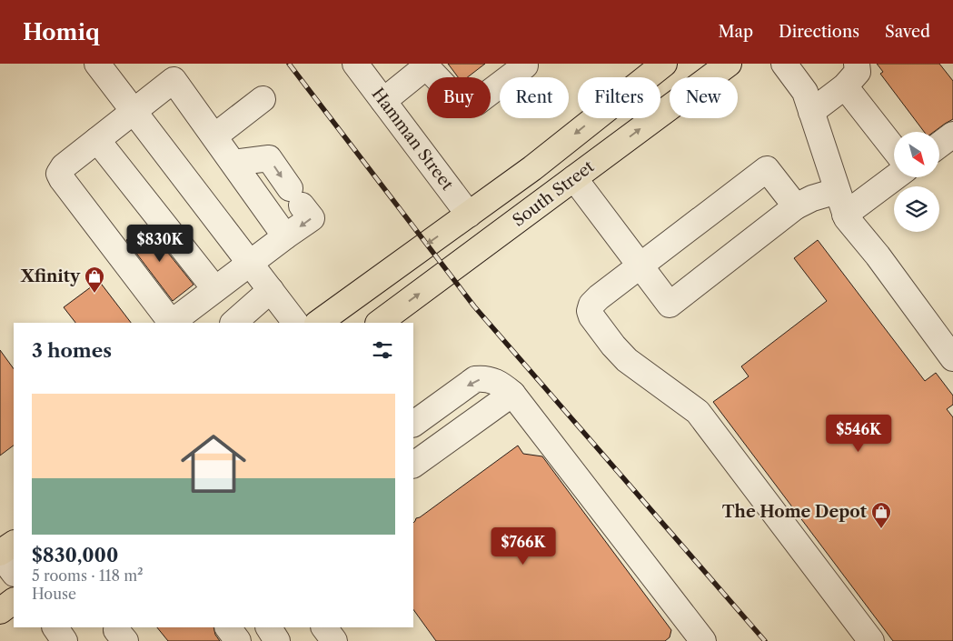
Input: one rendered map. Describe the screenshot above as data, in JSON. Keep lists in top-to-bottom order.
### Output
{
  "streets": {
    "main road": ["South Street"],
    "street": ["Hamman Street"]
  },
  "crossings": [
    ["Hamman Street", "South Street"]
  ],
  "places": {
    "shop": ["Xfinity", "The Home Depot"]
  },
  "north": "bottom right",
  "page": {
    "header": "Homiq",
    "nav": ["Map", "Directions", "Saved"],
    "chip": [
      "Buy",
      "Rent",
      "Filters",
      "New"
    ],
    "price": ["$830K", "$546K", "$766K"],
    "heading": "3 homes",
    "list": [
      {
        "name": "$830,000",
        "note": "5 rooms · 118 m² · House"
      }
    ]
  }
}
